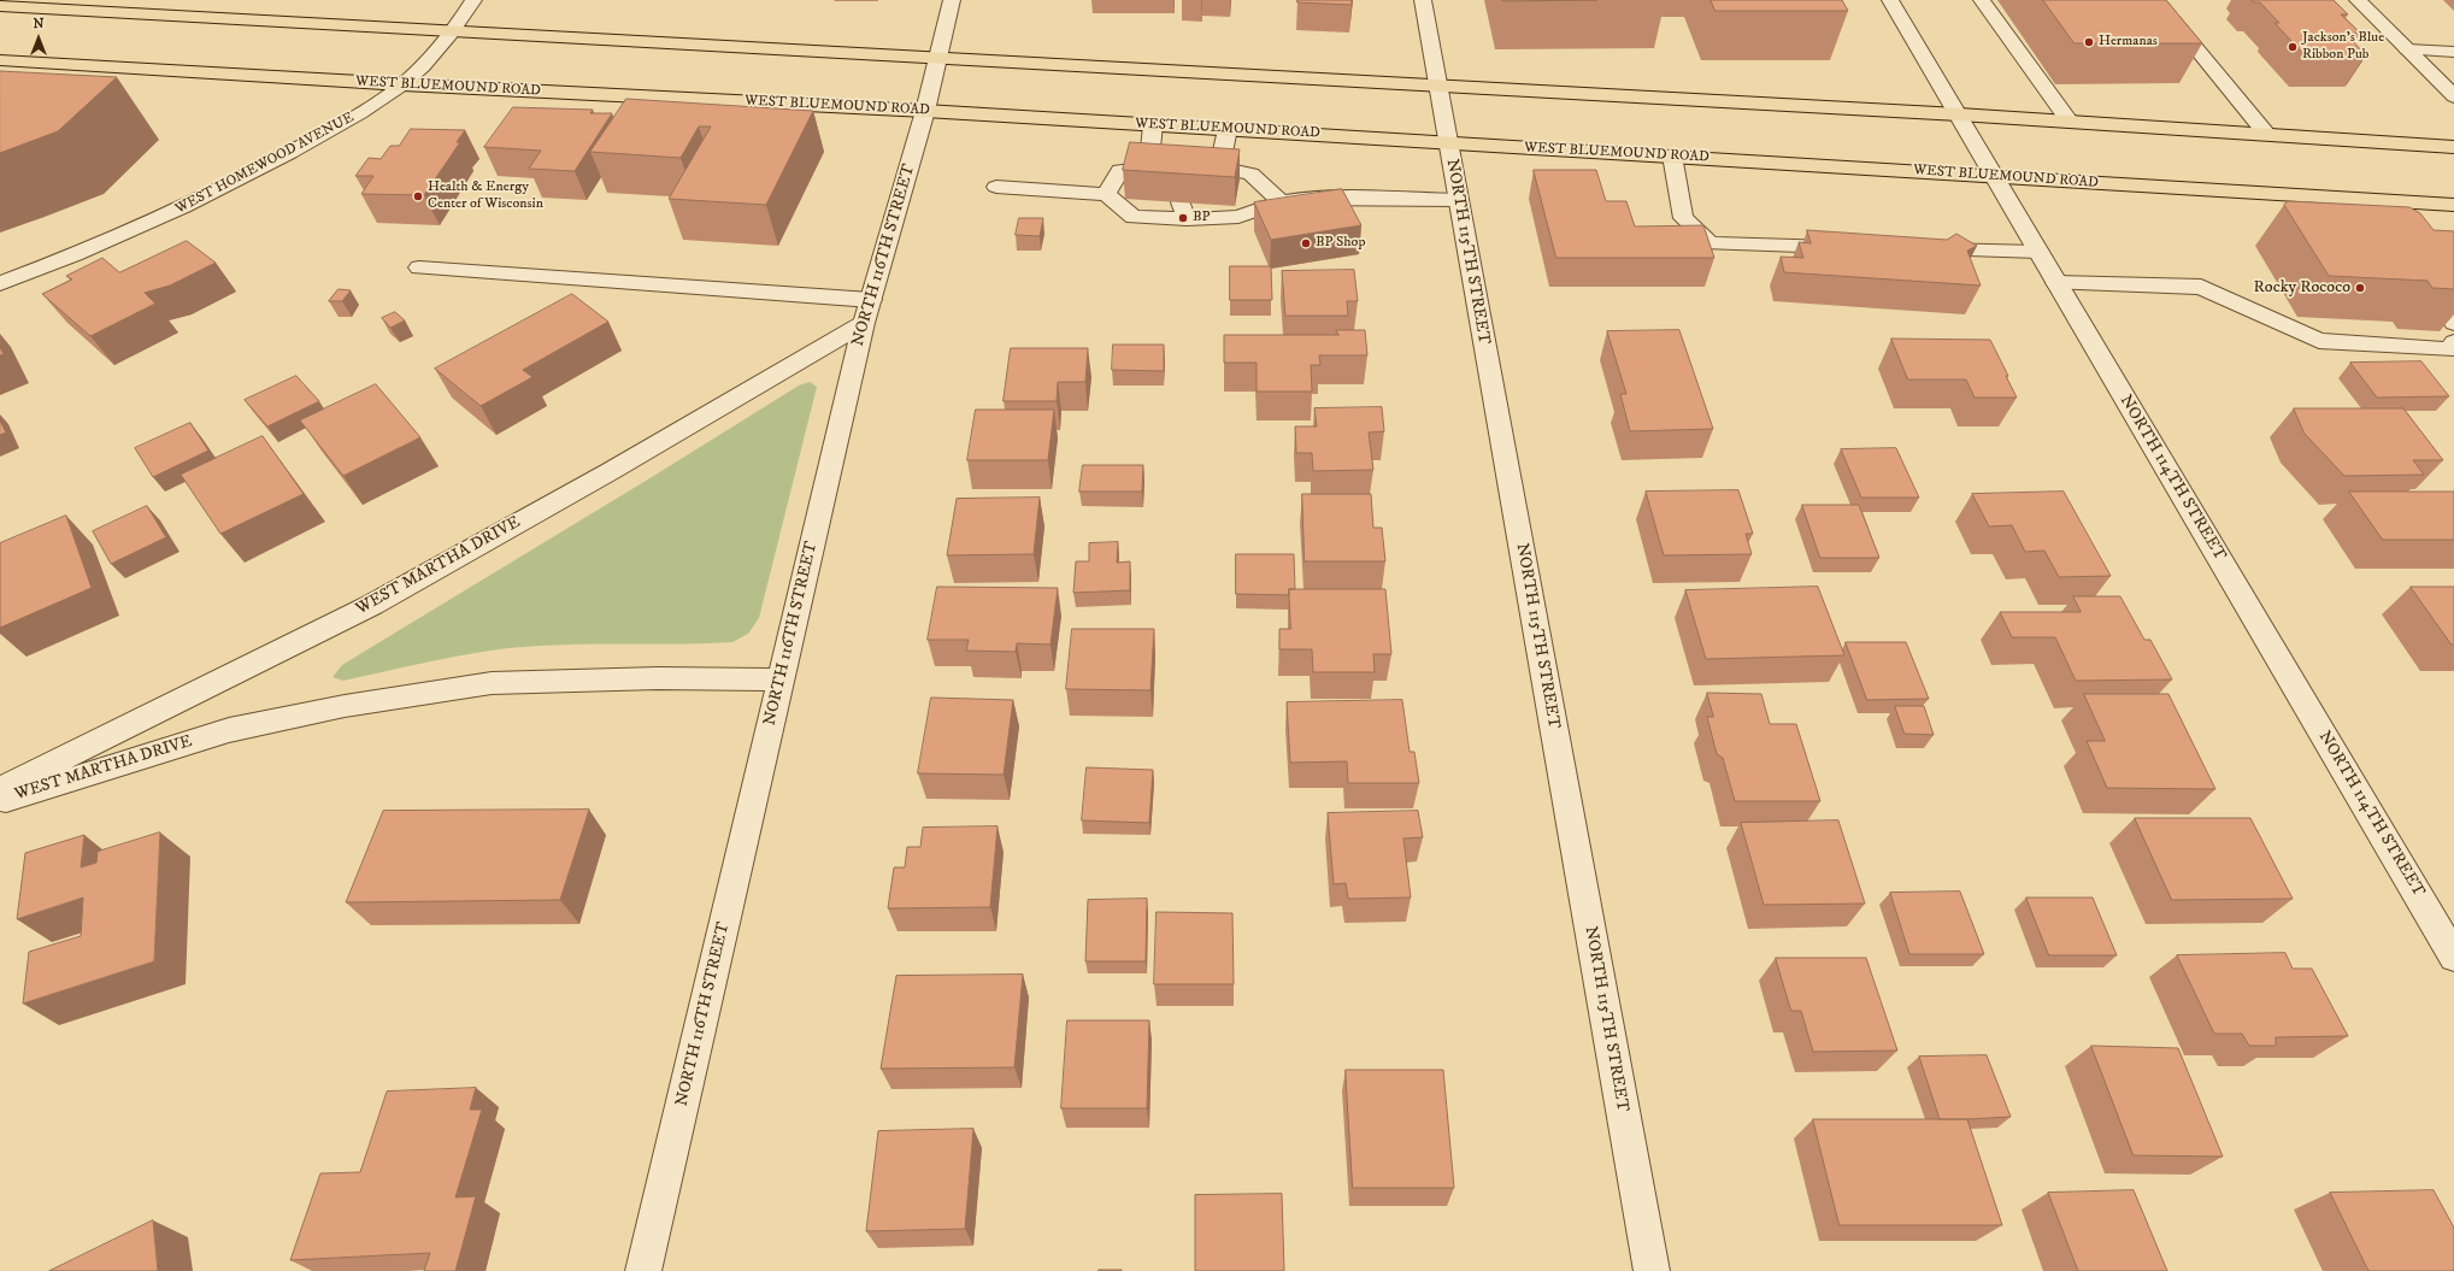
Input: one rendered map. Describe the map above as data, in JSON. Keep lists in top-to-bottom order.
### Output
{
  "streets": {
    "main road": ["WEST BLUEMOUND ROAD"],
    "street": [
      "WEST HOMEWOOD AVENUE",
      "NORTH 115TH STREET",
      "NORTH 116TH STREET",
      "NORTH 114TH STREET",
      "WEST MARTHA DRIVE"
    ]
  },
  "crossings": [
    ["WEST BLUEMOUND ROAD", "WEST HOMEWOOD AVENUE"],
    ["WEST BLUEMOUND ROAD", "NORTH 115TH STREET"],
    ["WEST BLUEMOUND ROAD", "NORTH 116TH STREET"],
    ["WEST BLUEMOUND ROAD", "NORTH 114TH STREET"],
    ["NORTH 116TH STREET", "WEST MARTHA DRIVE"]
  ],
  "places": [
    "Hermanas",
    "Jackson's Blue Ribbon Pub",
    "Health & Energy Center of Wisconsin",
    "BP",
    "BP Shop",
    "Rocky Rococo"
  ],
  "north": "top"
}
